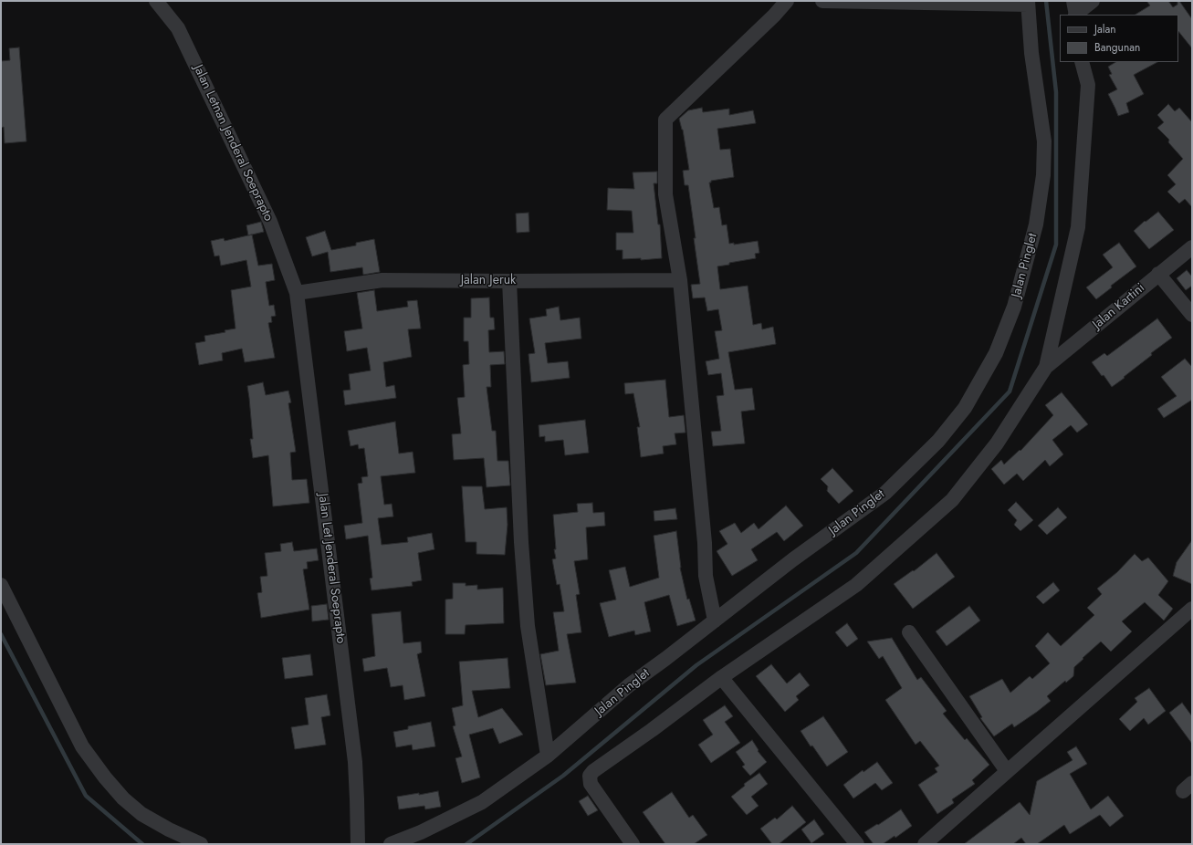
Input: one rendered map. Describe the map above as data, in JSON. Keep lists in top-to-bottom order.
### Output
{
  "streets": {
    "street": [
      "Jalan Letnan Jenderal Soeprapto",
      "Jalan Pinglet",
      "Jalan Jeruk",
      "Jalan Kartini",
      "Jalan Let Jenderal Soeprapto"
    ]
  },
  "crossings": [
    ["Jalan Letnan Jenderal Soeprapto", "Jalan Jeruk"],
    ["Jalan Letnan Jenderal Soeprapto", "Jalan Let Jenderal Soeprapto"],
    ["Jalan Jeruk", "Jalan Let Jenderal Soeprapto"]
  ],
  "legend": ["Jalan", "Bangunan"]
}
